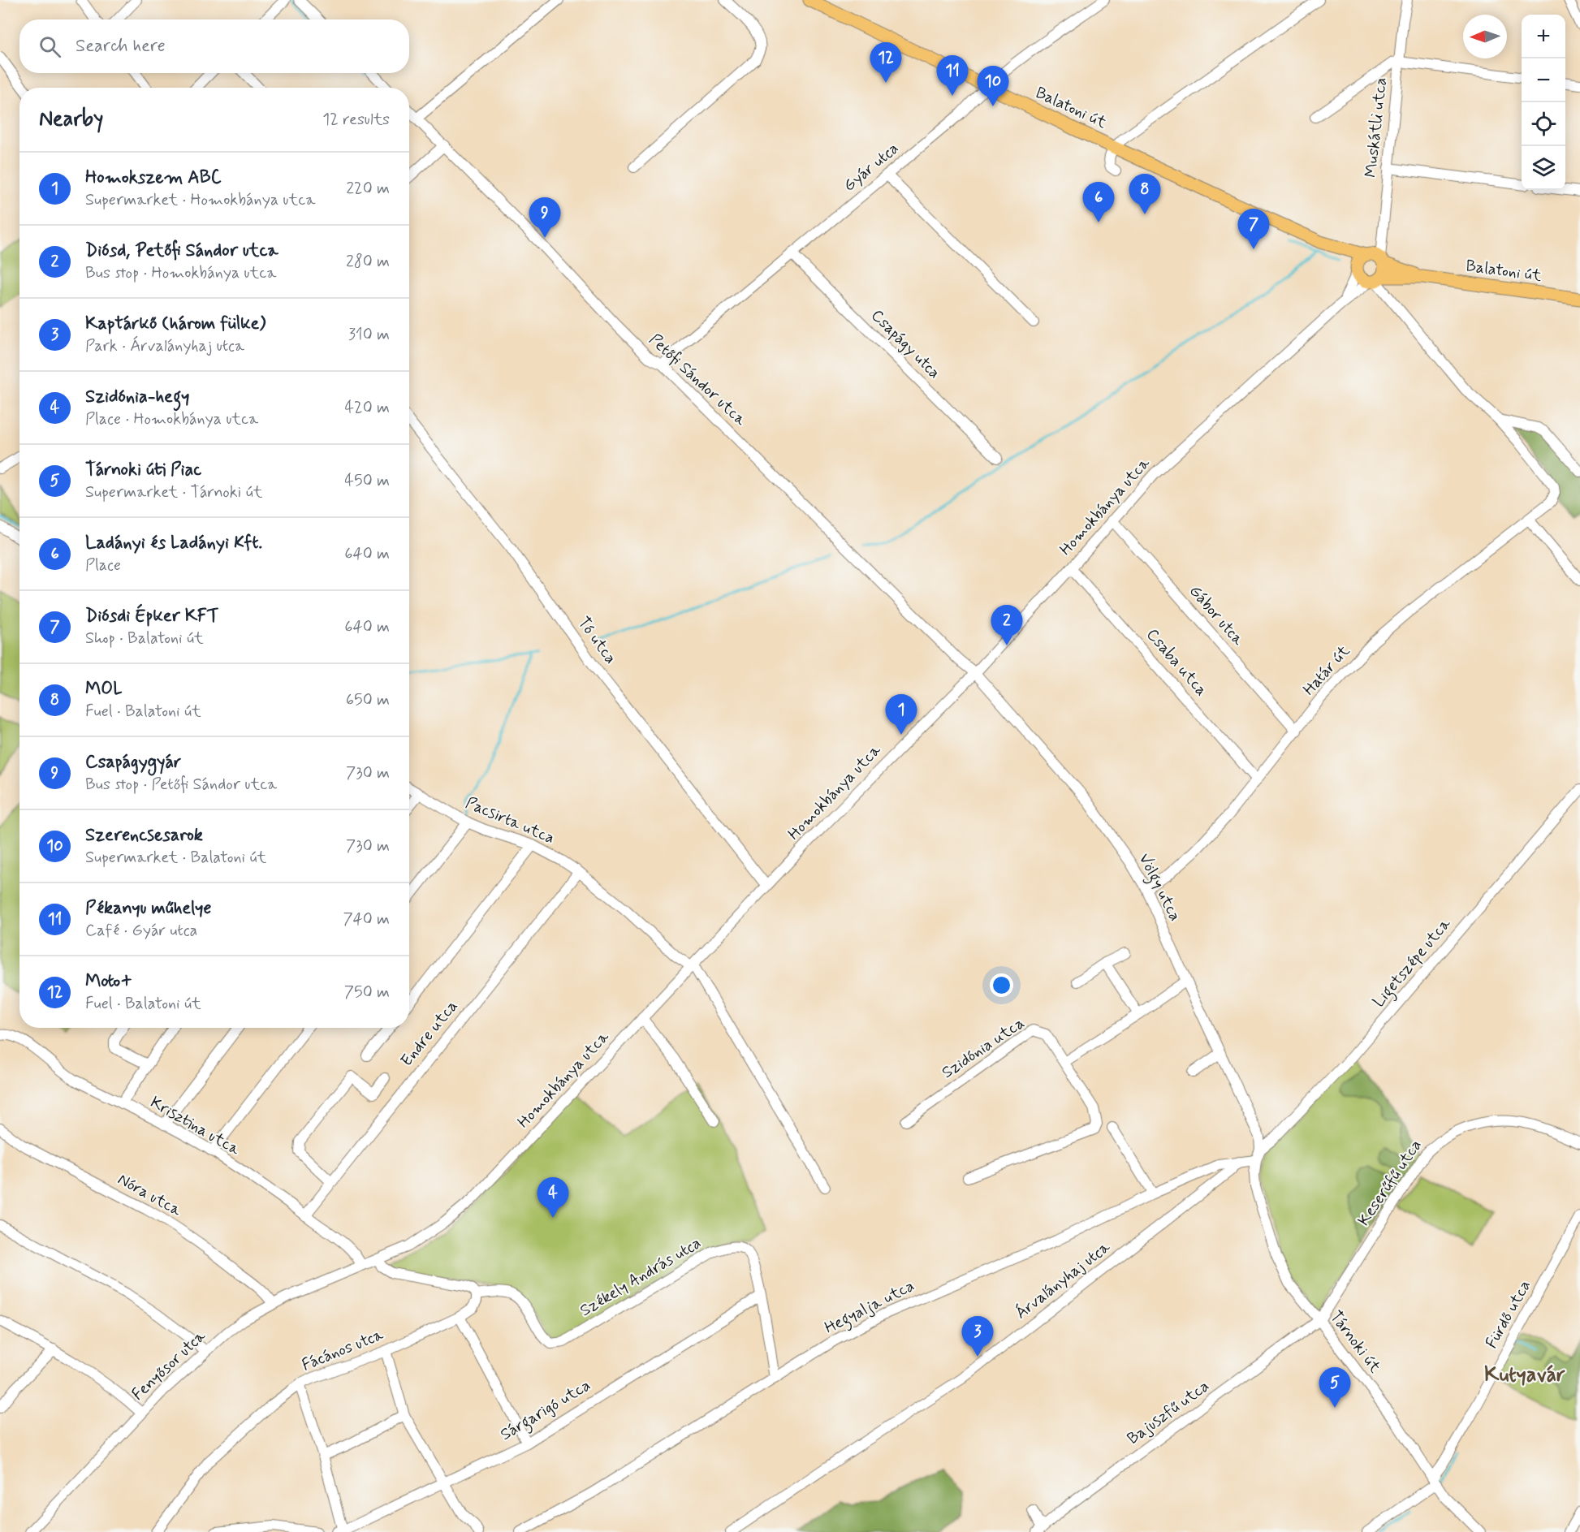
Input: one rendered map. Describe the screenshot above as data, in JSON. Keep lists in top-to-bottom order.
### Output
{
  "streets": {
    "main road": ["Balatoni út"],
    "street": [
      "Muskátli utca",
      "Gyár utca",
      "Csapágy utca",
      "Petőfi Sándor utca",
      "Homokbánya utca",
      "Gábor utca",
      "Tó utca",
      "Csaba utca",
      "Határ út",
      "Pacsirta utca",
      "Völgy utca",
      "Ligetszépe utca",
      "Endre utca",
      "Szidónia utca",
      "Krisztina utca",
      "Keserűfű utca",
      "Nóra utca",
      "Székely András utca",
      "Árvalányhaj utca",
      "Hegyalja utca",
      "Fürdő utca",
      "Tárnoki út",
      "Fácános utca",
      "Fenyősor utca",
      "Sárgarigó utca",
      "Bajuszfű utca"
    ]
  },
  "crossings": [
    ["Balatoni út", "Muskátli utca"],
    ["Balatoni út", "Gyár utca"],
    ["Balatoni út", "Homokbánya utca"],
    ["Muskátli utca", "Homokbánya utca"],
    ["Gyár utca", "Csapágy utca"],
    ["Gyár utca", "Petőfi Sándor utca"],
    ["Petőfi Sándor utca", "Homokbánya utca"],
    ["Petőfi Sándor utca", "Völgy utca"],
    ["Homokbánya utca", "Gábor utca"],
    ["Homokbánya utca", "Tó utca"],
    ["Homokbánya utca", "Csaba utca"],
    ["Homokbánya utca", "Pacsirta utca"],
    ["Homokbánya utca", "Völgy utca"],
    ["Homokbánya utca", "Krisztina utca"],
    ["Homokbánya utca", "Fenyősor utca"],
    ["Gábor utca", "Határ út"],
    ["Csaba utca", "Határ út"],
    ["Határ út", "Völgy utca"],
    ["Pacsirta utca", "Endre utca"],
    ["Völgy utca", "Ligetszépe utca"],
    ["Völgy utca", "Tárnoki út"],
    ["Ligetszépe utca", "Tárnoki út"],
    ["Endre utca", "Krisztina utca"],
    ["Krisztina utca", "Fenyősor utca"],
    ["Keserűfű utca", "Tárnoki út"],
    ["Keserűfű utca", "Bajuszfű utca"],
    ["Nóra utca", "Fenyősor utca"],
    ["Székely András utca", "Hegyalja utca"],
    ["Székely András utca", "Fácános utca"],
    ["Székely András utca", "Sárgarigó utca"],
    ["Árvalányhaj utca", "Hegyalja utca"],
    ["Hegyalja utca", "Tárnoki út"],
    ["Fürdő utca", "Tárnoki út"],
    ["Tárnoki út", "Bajuszfű utca"]
  ],
  "districts": ["Kutyavár"],
  "north": "left",
  "page": {
    "map_buttons": ["+", "−"],
    "search": "Search here",
    "pins": [
      "12",
      "11",
      "10",
      "8",
      "6",
      "9",
      "7",
      "2",
      "1",
      "4",
      "3",
      "5"
    ],
    "heading": ["Nearby", "12 results"],
    "list": [
      {
        "mark": "1",
        "name": "Homokszem ABC",
        "note": "Supermarket · Homokbánya utca",
        "value": "220 m"
      },
      {
        "mark": "2",
        "name": "Diósd, Petőfi Sándor utca",
        "note": "Bus stop · Homokbánya utca",
        "value": "280 m"
      },
      {
        "mark": "3",
        "name": "Kaptárkő (három fülke)",
        "note": "Park · Árvalányhaj utca",
        "value": "310 m"
      },
      {
        "mark": "4",
        "name": "Szidónia-hegy",
        "note": "Place · Homokbánya utca",
        "value": "420 m"
      },
      {
        "mark": "5",
        "name": "Tárnoki úti Piac",
        "note": "Supermarket · Tárnoki út",
        "value": "450 m"
      },
      {
        "mark": "6",
        "name": "Ladányi és Ladányi Kft.",
        "note": "Place",
        "value": "640 m"
      },
      {
        "mark": "7",
        "name": "Diósdi Épker KFT",
        "note": "Shop · Balatoni út",
        "value": "640 m"
      },
      {
        "mark": "8",
        "name": "MOL",
        "note": "Fuel · Balatoni út",
        "value": "650 m"
      },
      {
        "mark": "9",
        "name": "Csapágygyár",
        "note": "Bus stop · Petőfi Sándor utca",
        "value": "730 m"
      },
      {
        "mark": "10",
        "name": "Szerencsesarok",
        "note": "Supermarket · Balatoni út",
        "value": "730 m"
      },
      {
        "mark": "11",
        "name": "Pékanyu műhelye",
        "note": "Café · Gyár utca",
        "value": "740 m"
      },
      {
        "mark": "12",
        "name": "Moto+",
        "note": "Fuel · Balatoni út",
        "value": "750 m"
      }
    ]
  }
}
